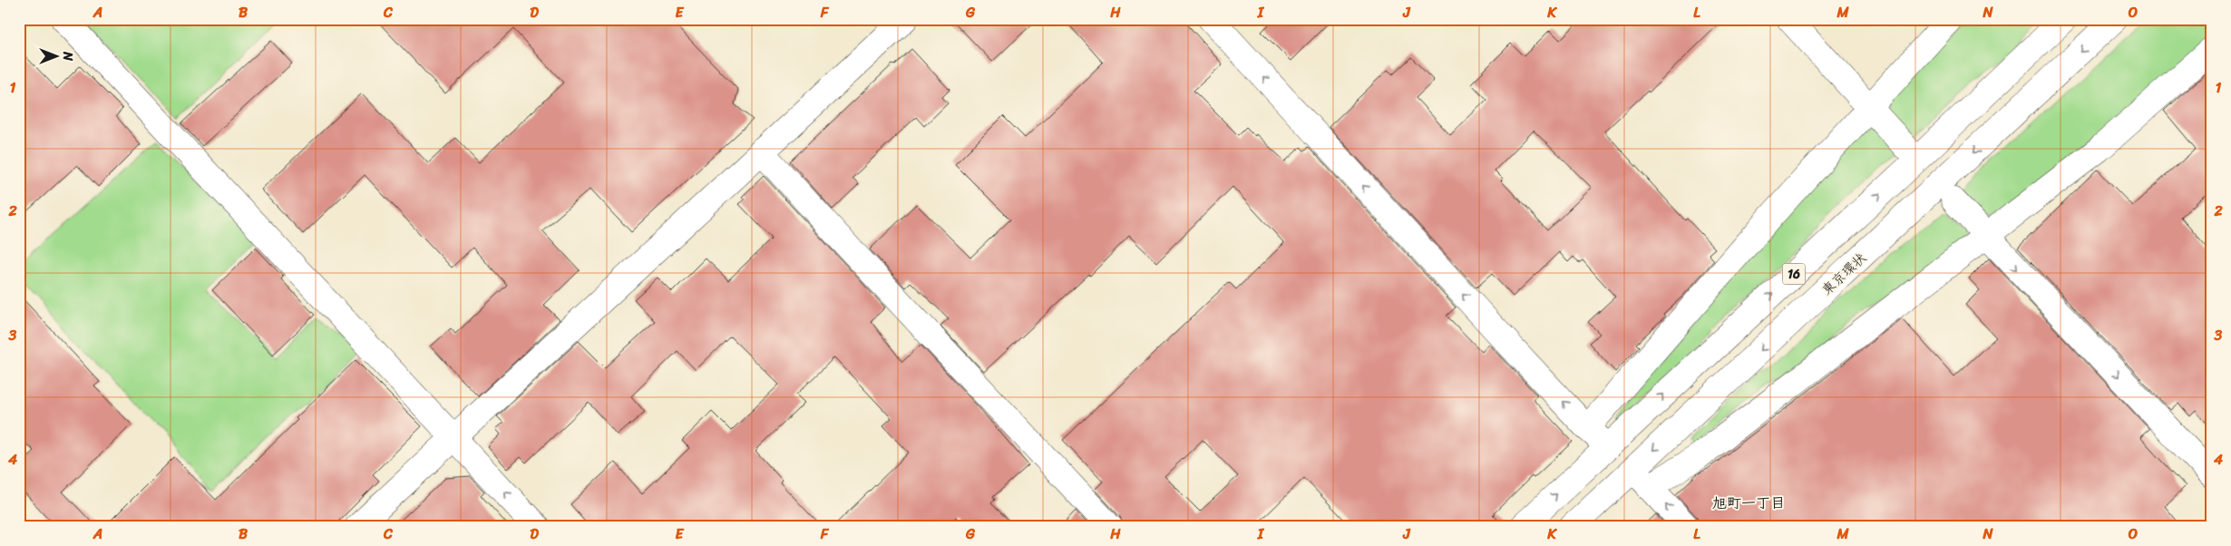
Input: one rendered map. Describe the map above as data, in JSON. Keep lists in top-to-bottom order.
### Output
{
  "streets": {
    "main road": ["16", "東京環状"]
  },
  "districts": ["旭町一丁目"],
  "north": "right",
  "grid": {
    "columns": [
      "A",
      "B",
      "C",
      "D",
      "E",
      "F",
      "G",
      "H",
      "I",
      "J",
      "K",
      "L",
      "M",
      "N",
      "O"
    ],
    "rows": [
      "1",
      "2",
      "3",
      "4"
    ]
  }
}
